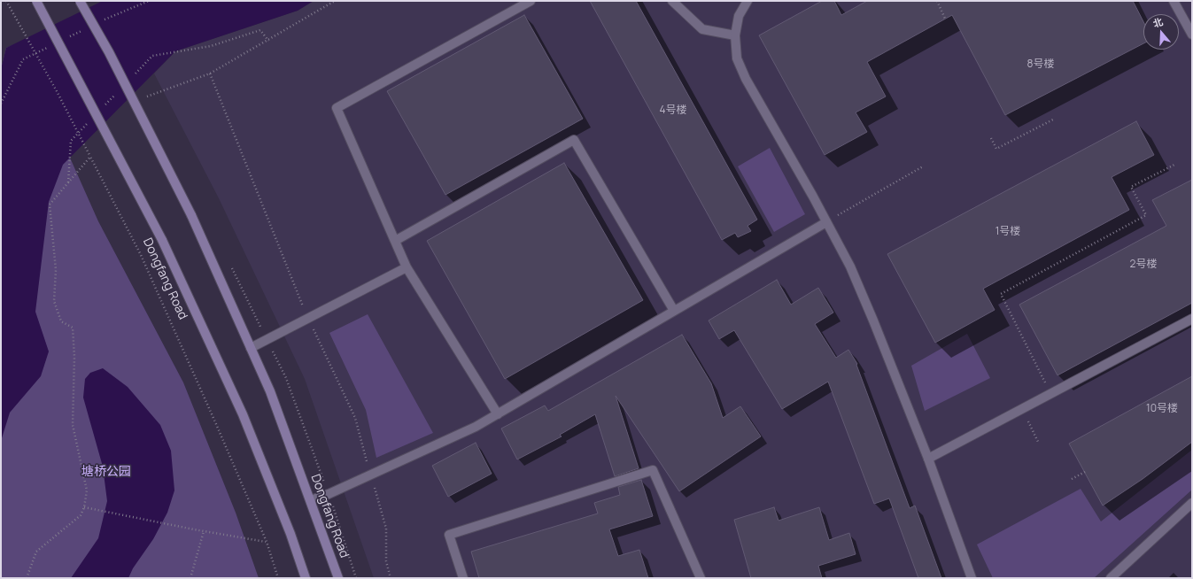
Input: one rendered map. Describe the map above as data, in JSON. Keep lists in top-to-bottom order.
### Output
{
  "streets": {
    "main road": ["Dongfang Road"]
  },
  "parks": ["塘桥公园"],
  "house_numbers": [
    "8号楼",
    "4号楼",
    "1号楼",
    "2号楼",
    "10号楼"
  ],
  "north": "top"
}
